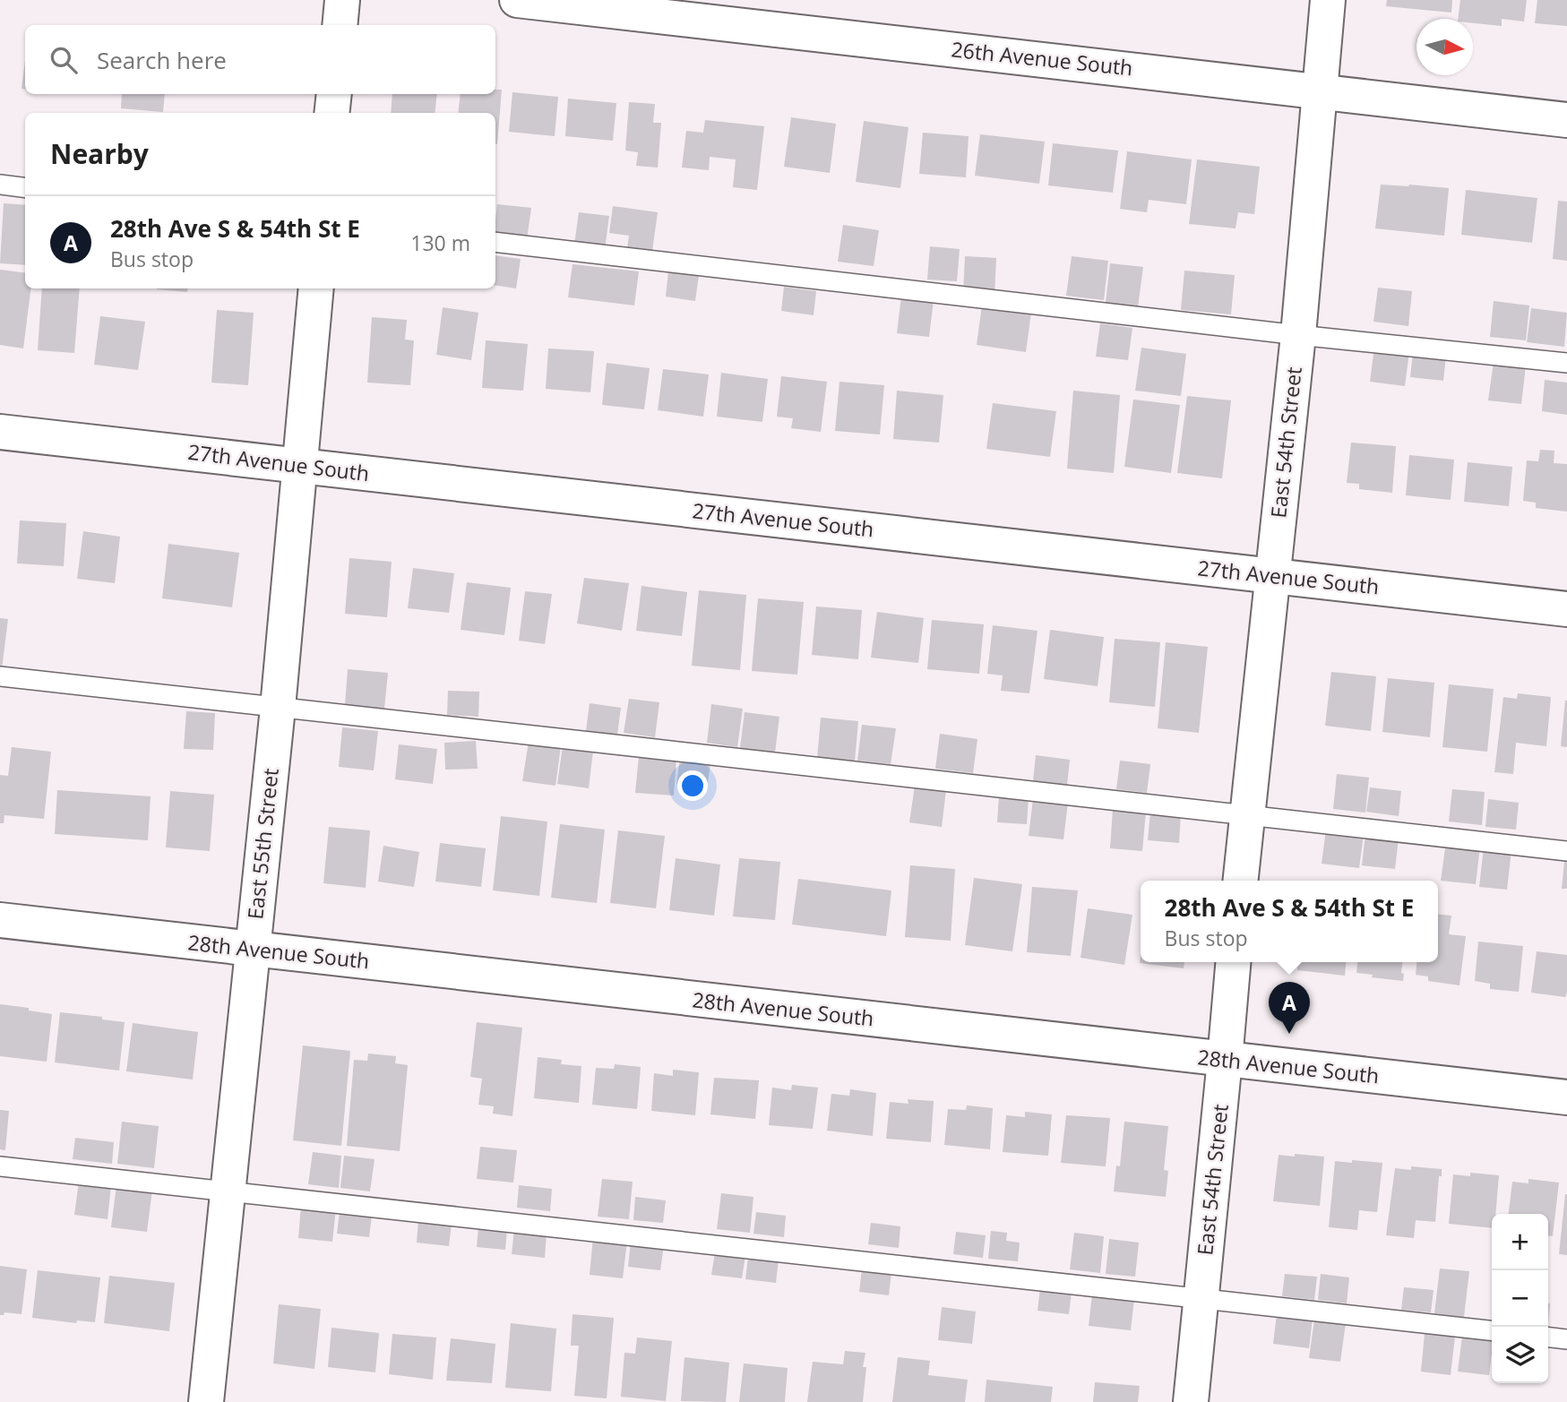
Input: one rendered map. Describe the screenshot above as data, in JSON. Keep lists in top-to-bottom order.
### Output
{
  "streets": {
    "street": [
      "26th Avenue South",
      "East 54th Street",
      "27th Avenue South",
      "East 55th Street",
      "28th Avenue South"
    ]
  },
  "crossings": [
    ["26th Avenue South", "East 54th Street"],
    ["East 54th Street", "27th Avenue South"],
    ["East 54th Street", "28th Avenue South"],
    ["27th Avenue South", "East 55th Street"],
    ["East 55th Street", "28th Avenue South"]
  ],
  "north": "right",
  "page": {
    "search": "Search here",
    "heading": "Nearby",
    "list": [
      {
        "mark": "A",
        "name": "28th Ave S & 54th St E",
        "note": "Bus stop",
        "value": "130 m"
      }
    ],
    "popup": ["28th Ave S & 54th St E", "Bus stop"],
    "pins": "A",
    "map_buttons": ["+", "−"]
  }
}
